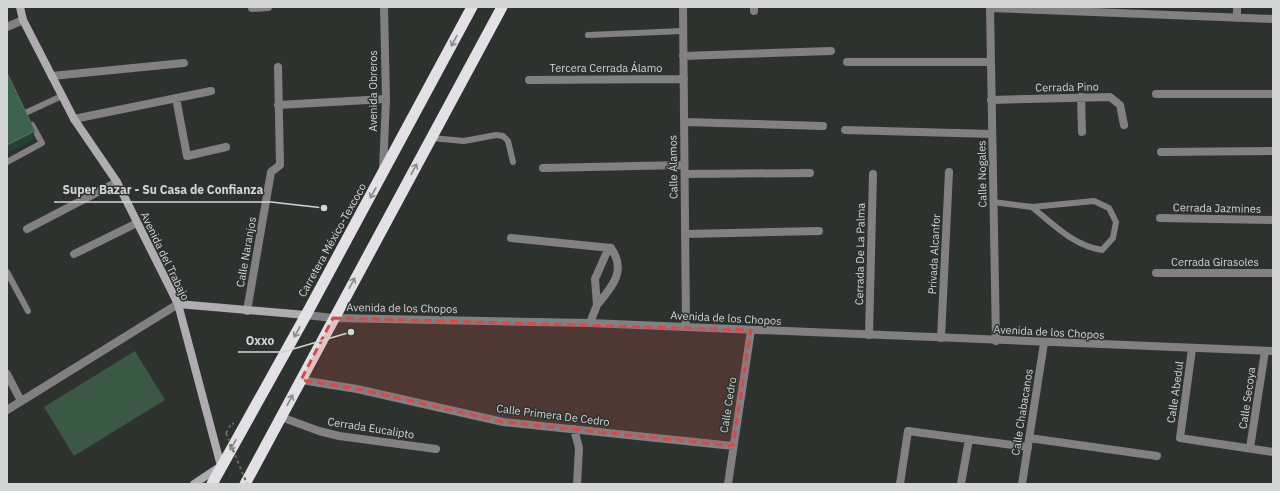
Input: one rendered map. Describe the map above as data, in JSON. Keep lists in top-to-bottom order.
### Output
{
  "streets": {
    "highway": ["Carretera México-Texcoco"],
    "main road": ["Avenida del Trabajo", "Avenida de los Chopos"],
    "street": [
      "Tercera Cerrada Álamo",
      "Cerrada Pino",
      "Avenida Obreros",
      "Calle Álamos",
      "Calle Nogales",
      "Cerrada Jazmines",
      "Calle Naranjos",
      "Cerrada De La Palma",
      "Privada Alcanfor",
      "Cerrada Girasoles",
      "Calle Abedul",
      "Calle Secoya",
      "Calle Cedro",
      "Calle Chabacanos",
      "Calle Primera De Cedro",
      "Cerrada Eucalipto"
    ]
  },
  "crossings": [
    ["Tercera Cerrada Álamo", "Calle Álamos"],
    ["Cerrada Pino", "Calle Nogales"],
    ["Avenida Obreros", "Carretera México-Texcoco"],
    ["Calle Álamos", "Avenida de los Chopos"],
    ["Calle Nogales", "Avenida de los Chopos"],
    ["Carretera México-Texcoco", "Avenida del Trabajo"],
    ["Carretera México-Texcoco", "Avenida de los Chopos"],
    ["Calle Naranjos", "Avenida de los Chopos"],
    ["Cerrada De La Palma", "Avenida de los Chopos"],
    ["Privada Alcanfor", "Avenida de los Chopos"],
    ["Avenida del Trabajo", "Avenida de los Chopos"],
    ["Avenida de los Chopos", "Calle Abedul"],
    ["Avenida de los Chopos", "Calle Secoya"],
    ["Avenida de los Chopos", "Calle Cedro"],
    ["Avenida de los Chopos", "Calle Chabacanos"],
    ["Calle Abedul", "Calle Secoya"],
    ["Calle Cedro", "Calle Primera De Cedro"]
  ],
  "places": ["Super Bazar - Su Casa de Confianza", "Oxxo"]
}
